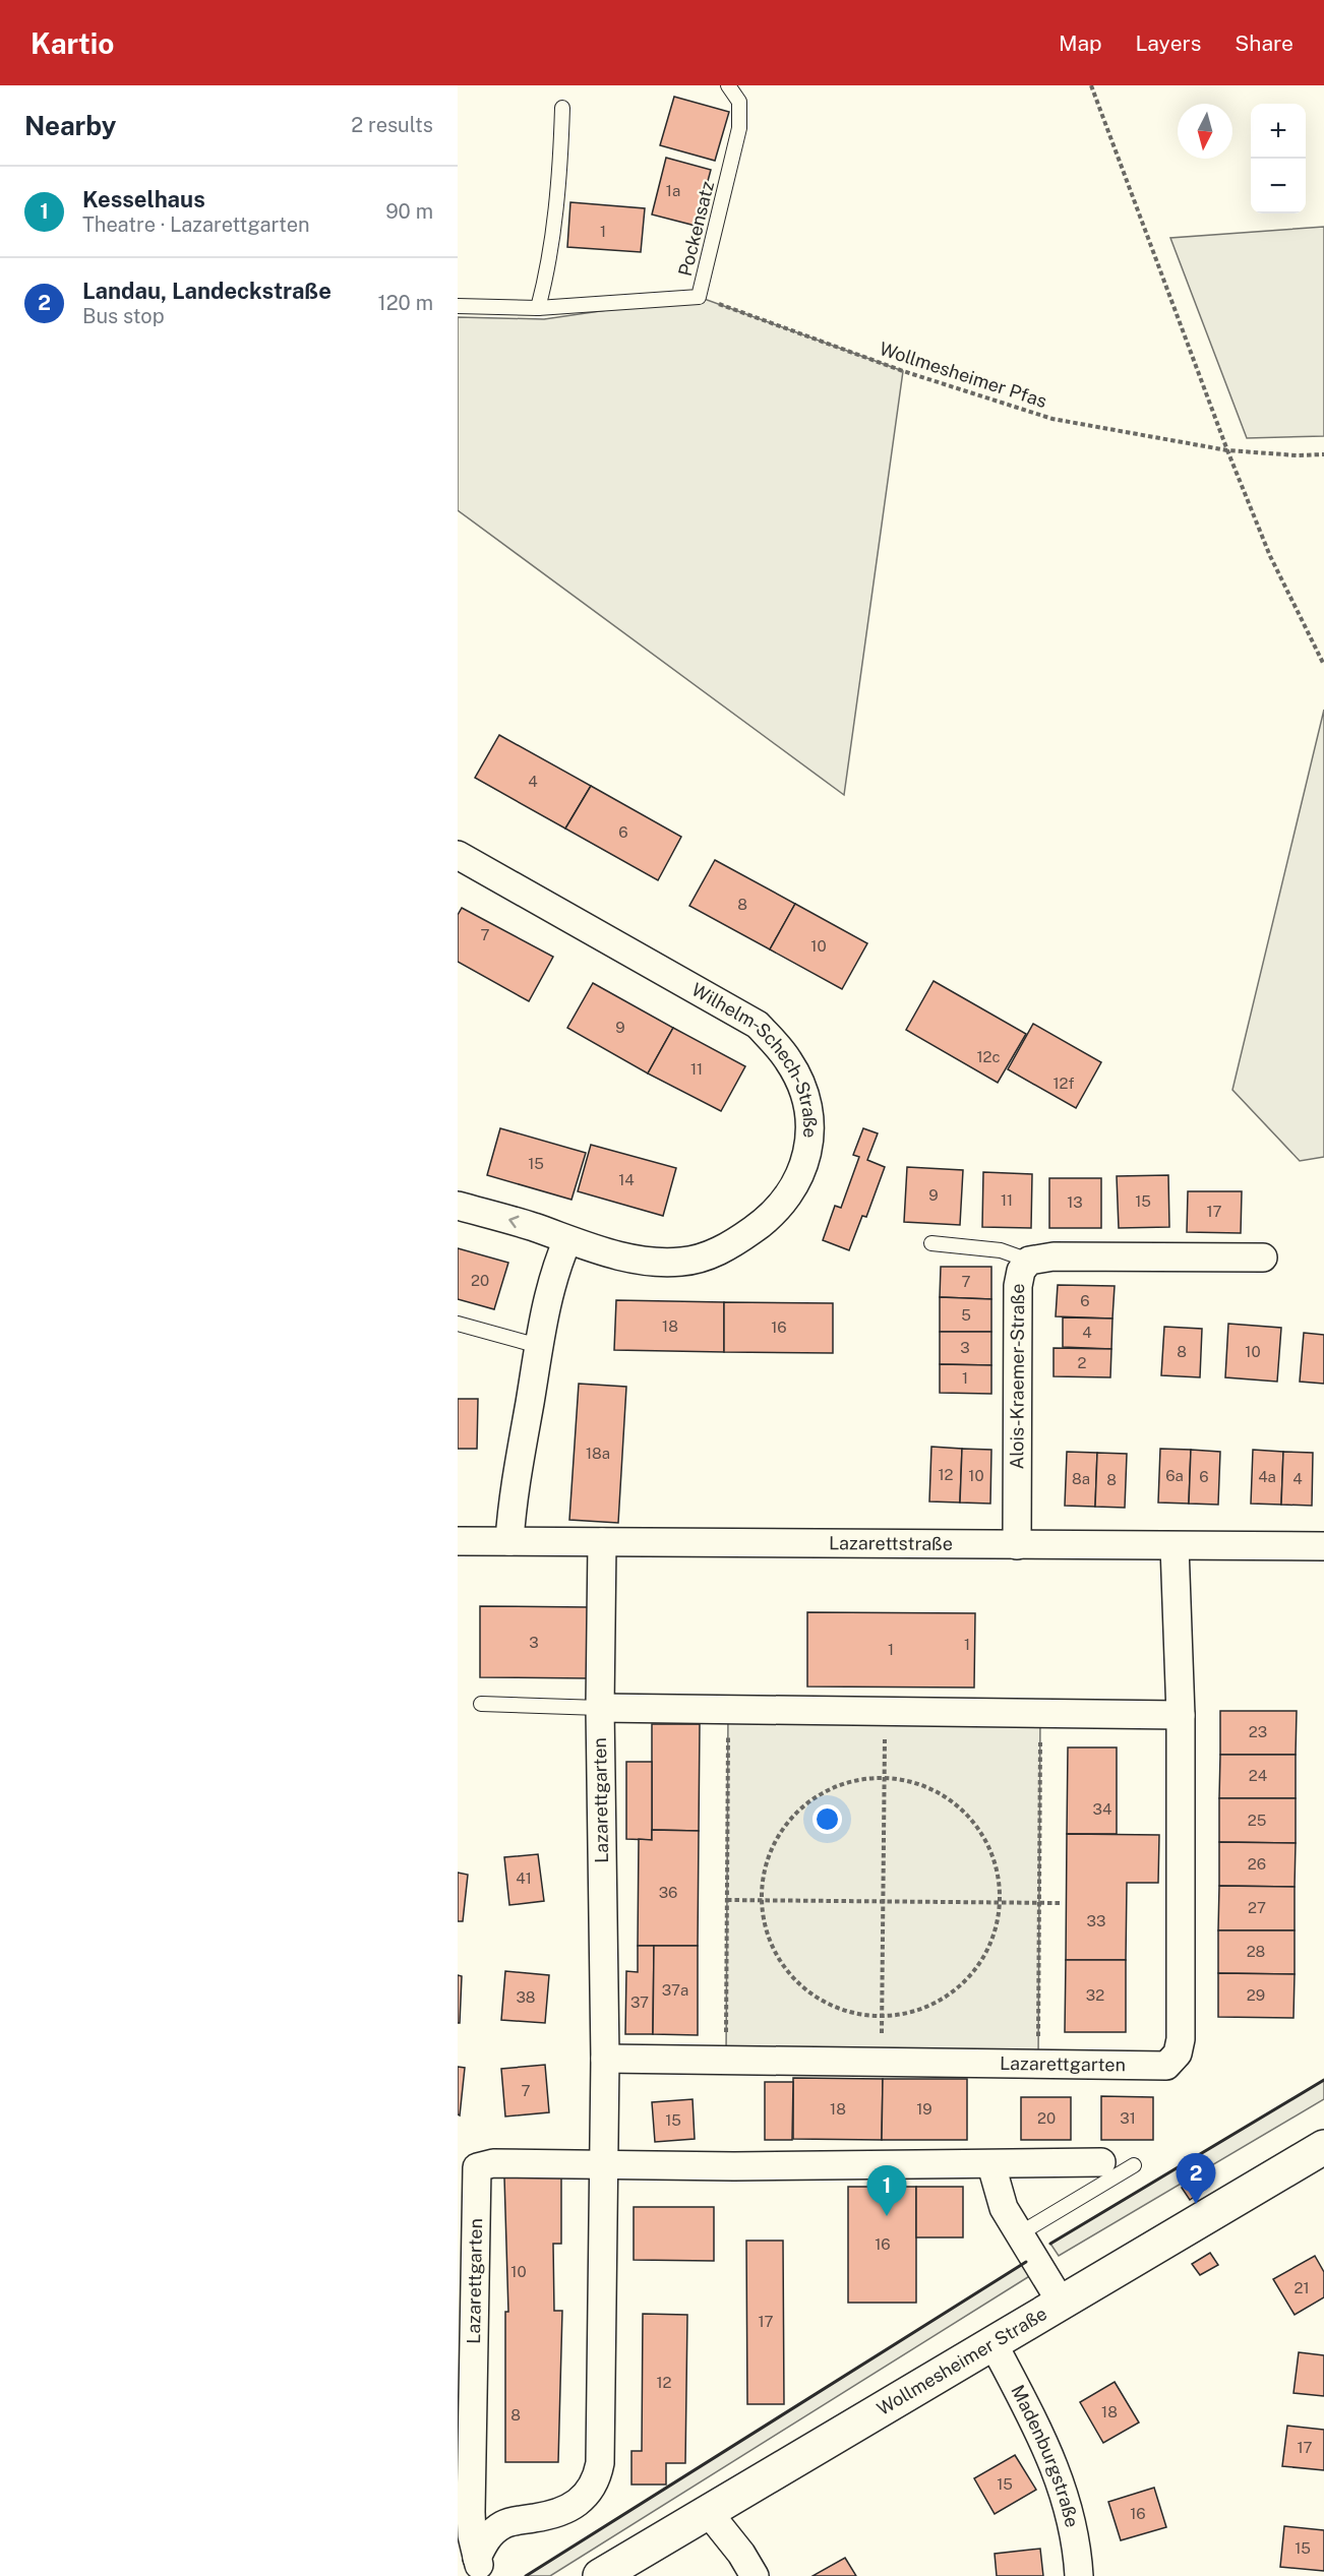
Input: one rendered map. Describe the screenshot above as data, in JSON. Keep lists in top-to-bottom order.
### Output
{
  "streets": {
    "main road": ["Wollmesheimer Straße"],
    "street": [
      "Wilhelm-Schech-Straße",
      "Alois-Kraemer-Straße",
      "Lazarettstraße",
      "Lazarettgarten",
      "Madenburgstraße"
    ],
    "lane": ["Pockensatz"],
    "path": ["Wollmesheimer Pfas"]
  },
  "crossings": [
    ["Pockensatz", "Wollmesheimer Pfas"],
    ["Alois-Kraemer-Straße", "Lazarettstraße"],
    ["Lazarettstraße", "Lazarettgarten"],
    ["Wollmesheimer Straße", "Madenburgstraße"]
  ],
  "house_numbers": [
    "1a",
    "1",
    "4",
    "6",
    "8",
    "7",
    "10",
    "9",
    "12c",
    "11",
    "12f",
    "15",
    "14",
    "9",
    "11",
    "15",
    "13",
    "17",
    "20",
    "7",
    "6",
    "5",
    "18",
    "16",
    "4",
    "3",
    "8",
    "10",
    "2",
    "1",
    "18a",
    "12",
    "10",
    "6a",
    "6",
    "4a",
    "8a",
    "4",
    "8",
    "3",
    "1",
    "1",
    "23",
    "24",
    "34",
    "25",
    "26",
    "41",
    "36",
    "27",
    "33",
    "28",
    "37a",
    "32",
    "29",
    "38",
    "37",
    "7",
    "18",
    "19",
    "20",
    "31",
    "15",
    "16",
    "10",
    "21",
    "17",
    "12",
    "18",
    "8",
    "17",
    "15",
    "16",
    "15"
  ],
  "north": "bottom",
  "page": {
    "header": "Kartio",
    "nav": ["Map", "Layers", "Share"],
    "heading": ["Nearby", "2 results"],
    "map_buttons": ["+", "−"],
    "list": [
      {
        "mark": "1",
        "name": "Kesselhaus",
        "note": "Theatre · Lazarettgarten",
        "value": "90 m"
      },
      {
        "mark": "2",
        "name": "Landau, Landeckstraße",
        "note": "Bus stop",
        "value": "120 m"
      }
    ],
    "pins": ["2", "1"]
  }
}
